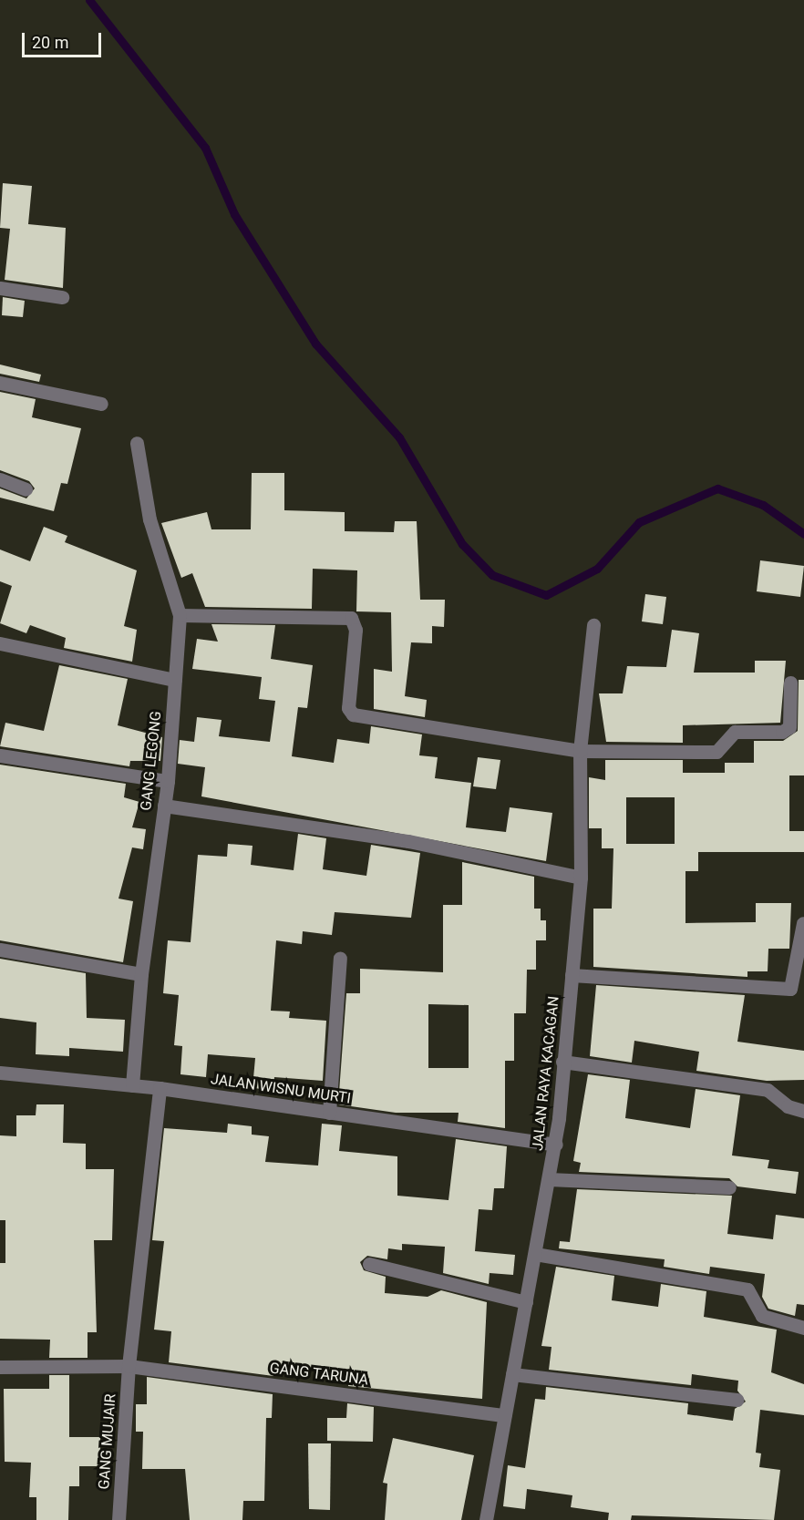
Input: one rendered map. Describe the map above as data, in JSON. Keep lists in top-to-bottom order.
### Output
{
  "streets": {
    "street": [
      "GANG LEGONG",
      "JALAN RAYA KACAGAN",
      "JALAN WISNU MURTI",
      "GANG TARUNA",
      "GANG MUJAIR"
    ]
  },
  "crossings": [
    ["GANG LEGONG", "JALAN WISNU MURTI"],
    ["JALAN RAYA KACAGAN", "JALAN WISNU MURTI"],
    ["JALAN RAYA KACAGAN", "GANG TARUNA"],
    ["JALAN WISNU MURTI", "GANG MUJAIR"],
    ["GANG TARUNA", "GANG MUJAIR"]
  ],
  "scale_bar": "20 m"
}
